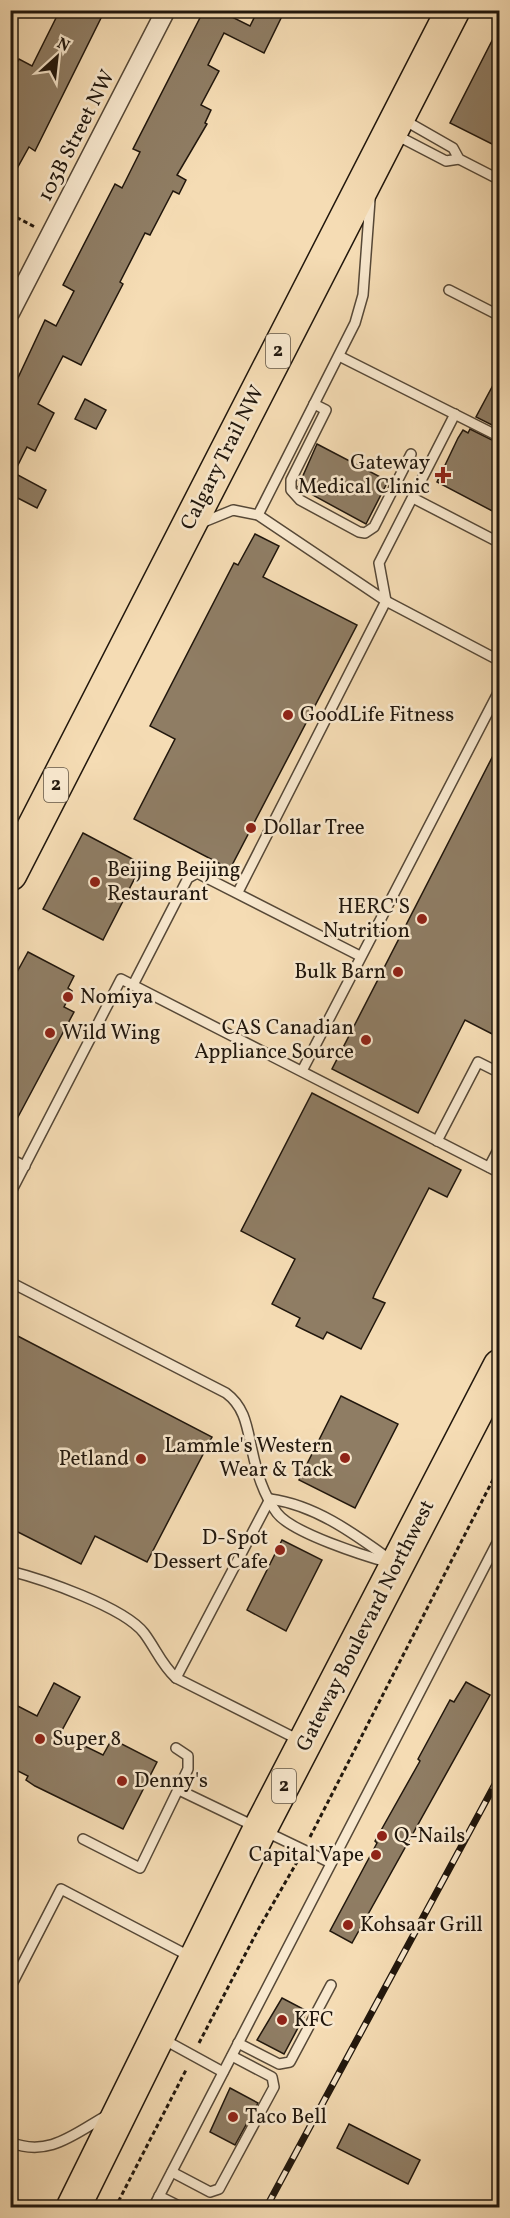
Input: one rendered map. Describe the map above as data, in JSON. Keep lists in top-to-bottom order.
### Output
{
  "streets": {
    "highway": ["2", "Calgary Trail NW", "Gateway Boulevard Northwest"],
    "street": ["103B Street NW"]
  },
  "places": {
    "health": ["Gateway Medical Clinic"],
    "other": [
      "GoodLife Fitness",
      "Dollar Tree",
      "Beijing Beijing Restaurant",
      "HERC'S Nutrition",
      "Bulk Barn",
      "Nomiya",
      "Wild Wing",
      "CAS Canadian Appliance Source",
      "Lammle's Western Wear & Tack",
      "Petland",
      "D-Spot Dessert Cafe",
      "Super 8",
      "Denny's",
      "Q-Nails",
      "Capital Vape",
      "Kohsaar Grill",
      "KFC",
      "Taco Bell"
    ]
  },
  "north": "top right"
}
